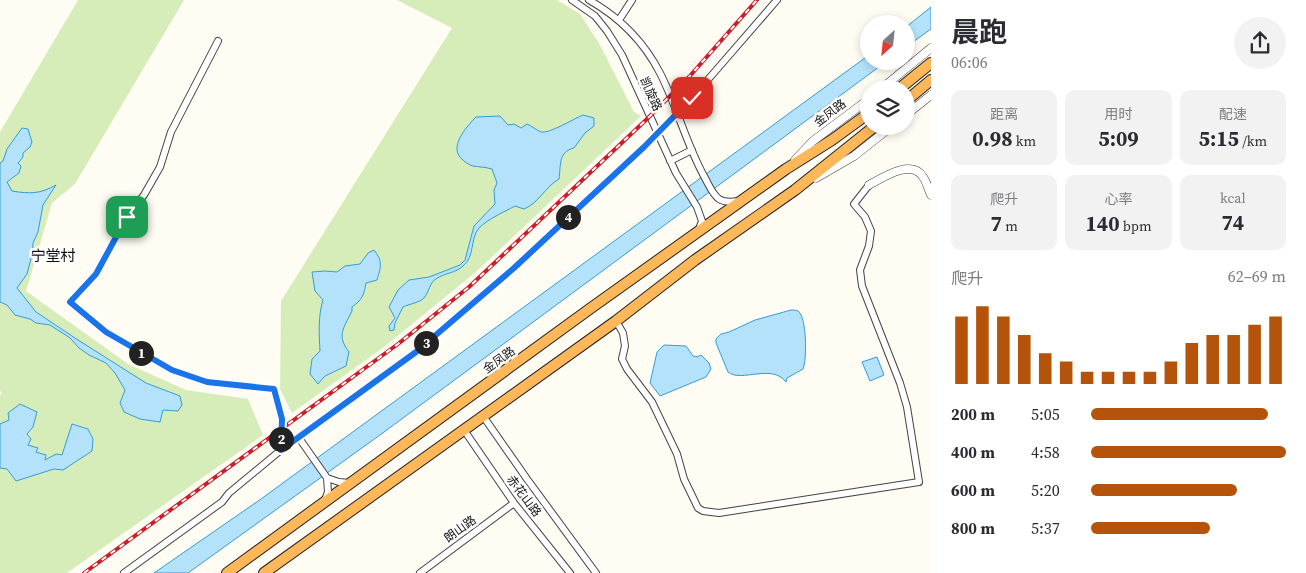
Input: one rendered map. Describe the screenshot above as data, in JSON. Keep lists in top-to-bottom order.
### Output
{
  "streets": {
    "highway": ["金凤路"],
    "street": ["凯旋路", "赤花山路", "朗山路"]
  },
  "crossings": [
    ["凯旋路", "金凤路"],
    ["赤花山路", "朗山路"]
  ],
  "districts": ["宁堂村"],
  "north": "bottom left",
  "page": {
    "heading": ["晨跑", "06:06"],
    "stats": [
      ["距离", "0.98 km"],
      ["用时", "5:09"],
      ["配速", "5:15 /km"],
      ["爬升", "7 m"],
      ["心率", "140 bpm"],
      ["kcal", "74"]
    ],
    "pins": [
      "4",
      "3",
      "1",
      "2"
    ],
    "chart": ["爬升", "62–69 m"],
    "list": [
      {
        "name": "200 m",
        "note": "5:05"
      },
      {
        "name": "400 m",
        "note": "4:58"
      },
      {
        "name": "600 m",
        "note": "5:20"
      },
      {
        "name": "800 m",
        "note": "5:37"
      }
    ]
  }
}
